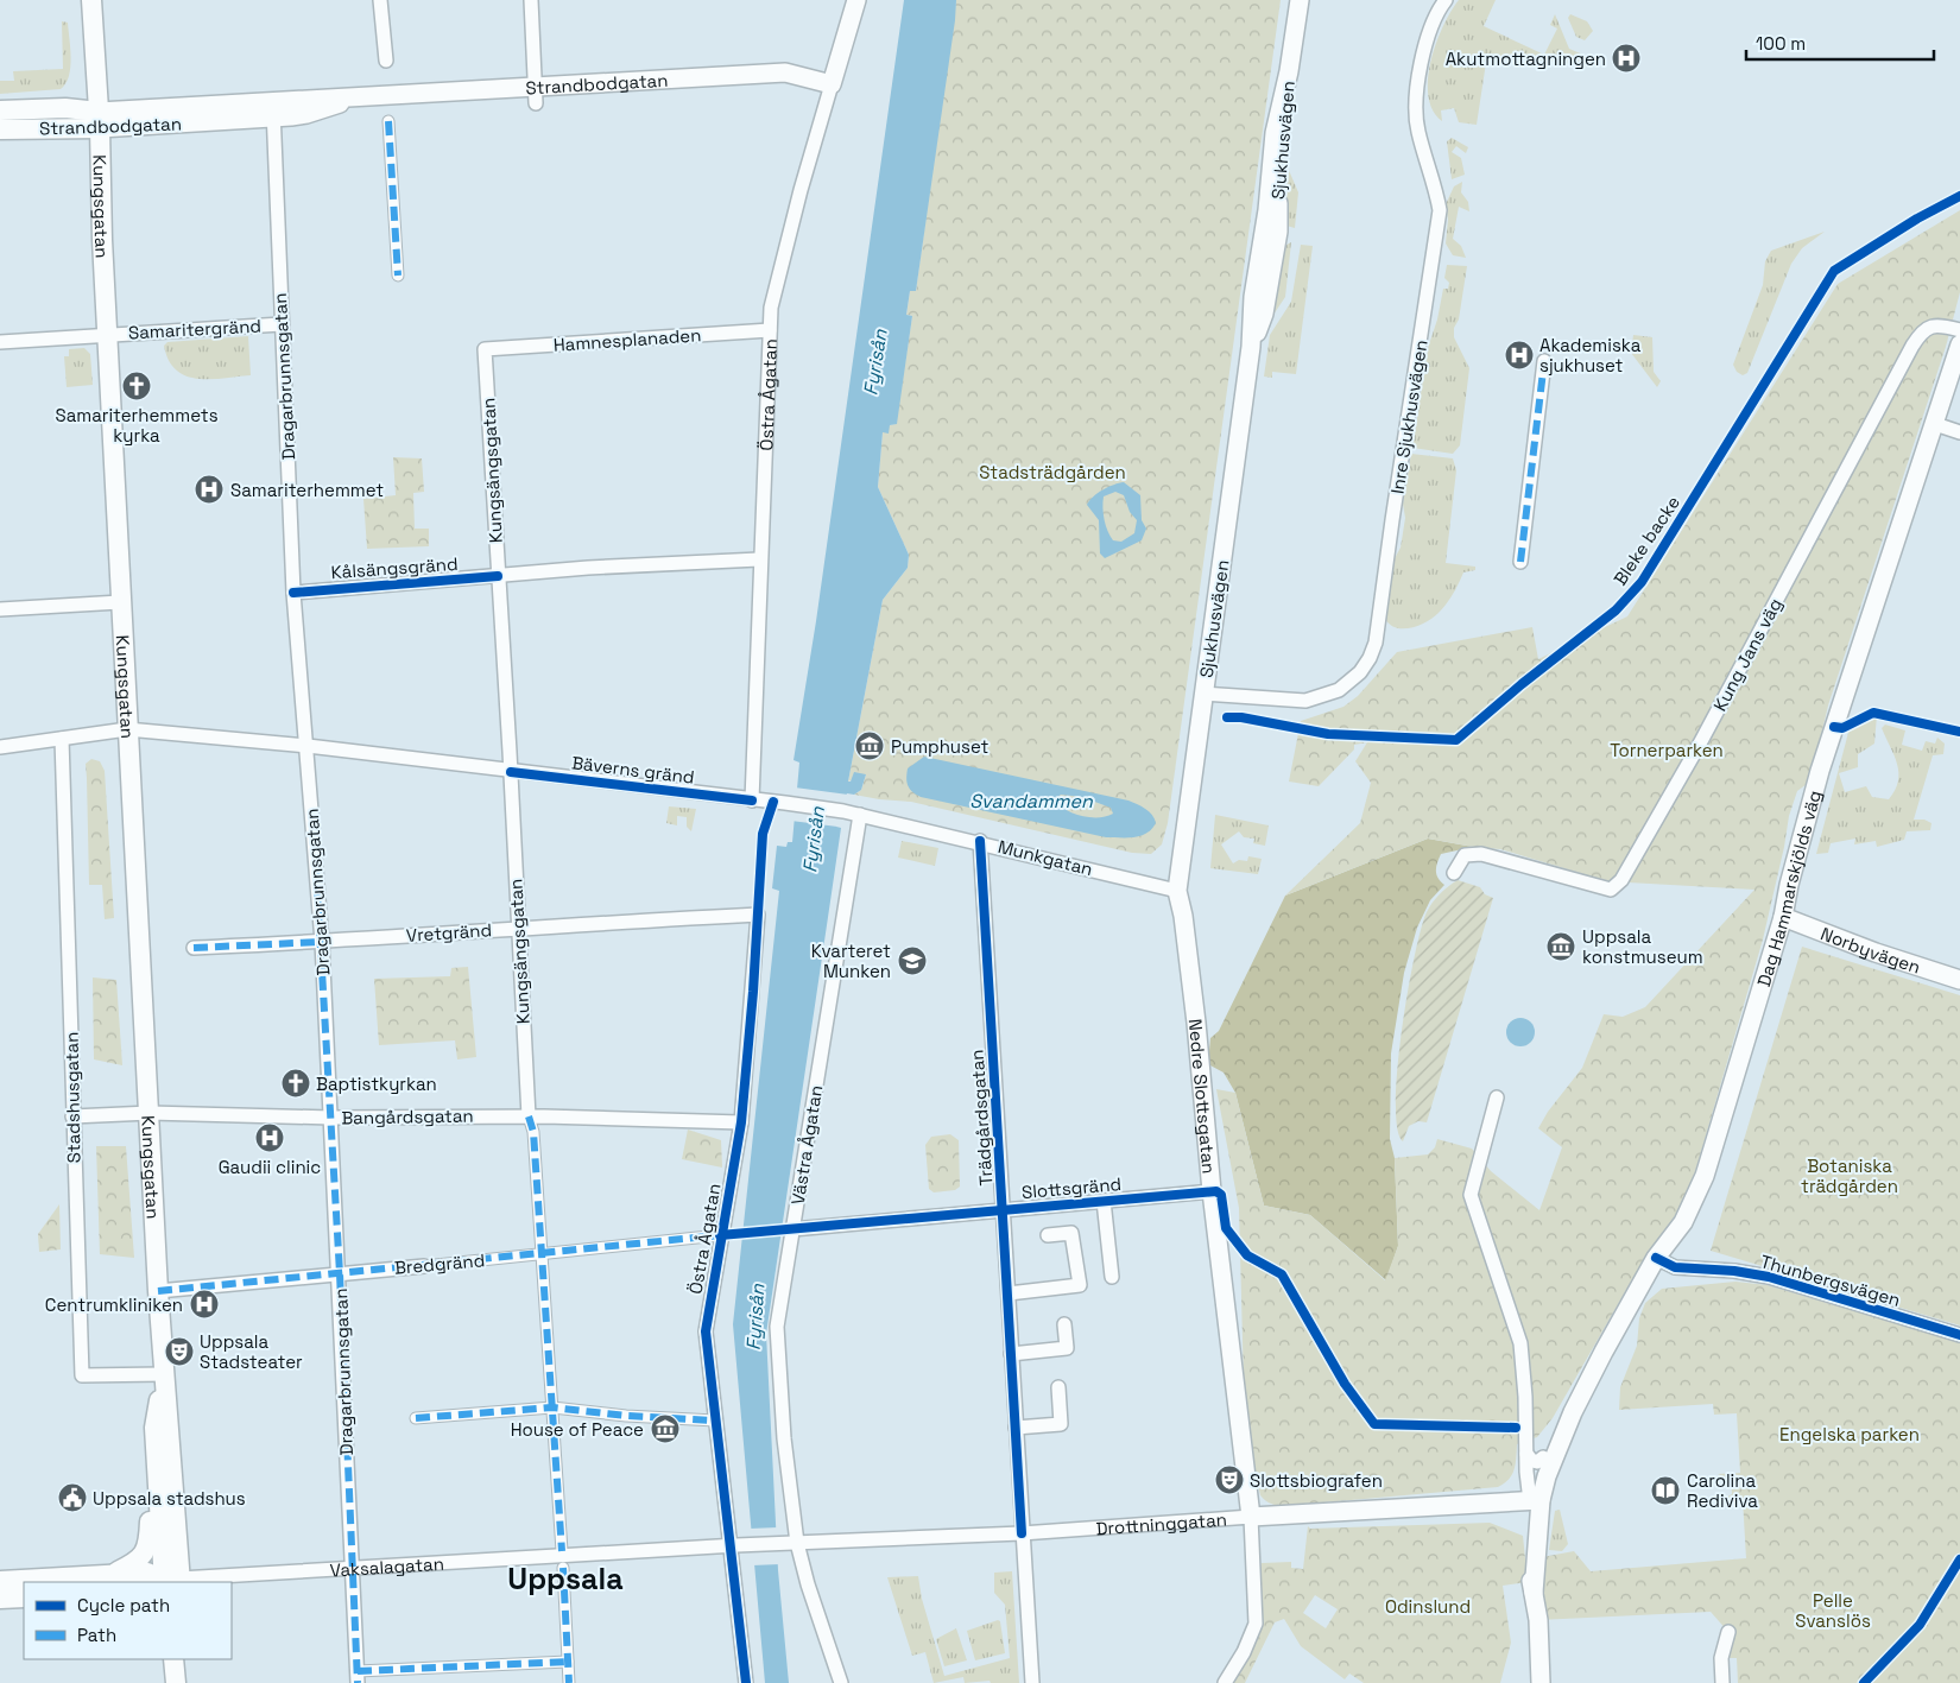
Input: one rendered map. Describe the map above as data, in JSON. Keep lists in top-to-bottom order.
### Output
{
  "streets": {
    "main road": ["Strandbodgatan", "Kungsgatan", "Vaksalagatan"],
    "street": [
      "Sjukhusvägen",
      "Samaritergränd",
      "Hamnesplanaden",
      "Dragarbrunnsgatan",
      "Östra Ågatan",
      "Inre Sjukhusvägen",
      "Kungsängsgatan",
      "Kålsängsgränd",
      "Kung Jans väg",
      "Bäverns gränd",
      "Munkgatan",
      "Dag Hammarskjölds väg",
      "Vretgränd",
      "Norbyvägen",
      "Stadshusgatan",
      "Nedre Slottsgatan",
      "Bangårdsgatan",
      "Trädgårdsgatan",
      "Västra Ågatan",
      "Slottsgränd",
      "Bredgränd",
      "Thunbergsvägen",
      "Drottninggatan"
    ],
    "cycle path": ["Bleke backe"]
  },
  "crossings": [
    ["Strandbodgatan", "Kungsgatan"],
    ["Strandbodgatan", "Dragarbrunnsgatan"],
    ["Strandbodgatan", "Östra Ågatan"],
    ["Sjukhusvägen", "Inre Sjukhusvägen"],
    ["Sjukhusvägen", "Munkgatan"],
    ["Sjukhusvägen", "Nedre Slottsgatan"],
    ["Kungsgatan", "Samaritergränd"],
    ["Kungsgatan", "Bäverns gränd"],
    ["Kungsgatan", "Stadshusgatan"],
    ["Kungsgatan", "Bangårdsgatan"],
    ["Kungsgatan", "Bredgränd"],
    ["Kungsgatan", "Vaksalagatan"],
    ["Samaritergränd", "Dragarbrunnsgatan"],
    ["Hamnesplanaden", "Östra Ågatan"],
    ["Hamnesplanaden", "Kungsängsgatan"],
    ["Dragarbrunnsgatan", "Kålsängsgränd"],
    ["Dragarbrunnsgatan", "Bäverns gränd"],
    ["Dragarbrunnsgatan", "Vretgränd"],
    ["Dragarbrunnsgatan", "Bangårdsgatan"],
    ["Dragarbrunnsgatan", "Bredgränd"],
    ["Dragarbrunnsgatan", "Vaksalagatan"],
    ["Östra Ågatan", "Kålsängsgränd"],
    ["Östra Ågatan", "Bäverns gränd"],
    ["Östra Ågatan", "Vretgränd"],
    ["Östra Ågatan", "Bangårdsgatan"],
    ["Östra Ågatan", "Bredgränd"],
    ["Östra Ågatan", "Drottninggatan"],
    ["Östra Ågatan", "Vaksalagatan"],
    ["Kungsängsgatan", "Kålsängsgränd"],
    ["Kungsängsgatan", "Bäverns gränd"],
    ["Kungsängsgatan", "Vretgränd"],
    ["Kungsängsgatan", "Bangårdsgatan"],
    ["Kungsängsgatan", "Bredgränd"],
    ["Bäverns gränd", "Munkgatan"],
    ["Bäverns gränd", "Stadshusgatan"],
    ["Munkgatan", "Nedre Slottsgatan"],
    ["Munkgatan", "Trädgårdsgatan"],
    ["Munkgatan", "Västra Ågatan"],
    ["Dag Hammarskjölds väg", "Norbyvägen"],
    ["Dag Hammarskjölds väg", "Thunbergsvägen"],
    ["Dag Hammarskjölds väg", "Drottninggatan"],
    ["Stadshusgatan", "Bangårdsgatan"],
    ["Nedre Slottsgatan", "Slottsgränd"],
    ["Nedre Slottsgatan", "Drottninggatan"],
    ["Trädgårdsgatan", "Slottsgränd"],
    ["Trädgårdsgatan", "Drottninggatan"],
    ["Västra Ågatan", "Slottsgränd"],
    ["Västra Ågatan", "Drottninggatan"],
    ["Drottninggatan", "Vaksalagatan"]
  ],
  "districts": ["Uppsala"],
  "water": ["Fyrisån", "Svandammen"],
  "parks": [
    "Stadsträdgården",
    "Tornerparken",
    "Botaniska trädgården",
    "Engelska parken",
    "Pelle Svanslös",
    "Odinslund"
  ],
  "places": {
    "hospital": [
      "Akutmottagningen",
      "Akademiska sjukhuset",
      "Samariterhemmet",
      "Gaudii clinic",
      "Centrumkliniken"
    ],
    "church": ["Samariterhemmets kyrka", "Baptistkyrkan"],
    "museum": ["Pumphuset", "Uppsala konstmuseum", "House of Peace"],
    "school or university": ["Kvarteret Munken"],
    "theatre": ["Uppsala Stadsteater", "Slottsbiografen"],
    "library": ["Carolina Rediviva"],
    "public building": ["Uppsala stadshus"]
  },
  "legend": ["Cycle path", "Path"],
  "scale_bar": "100 m"
}
